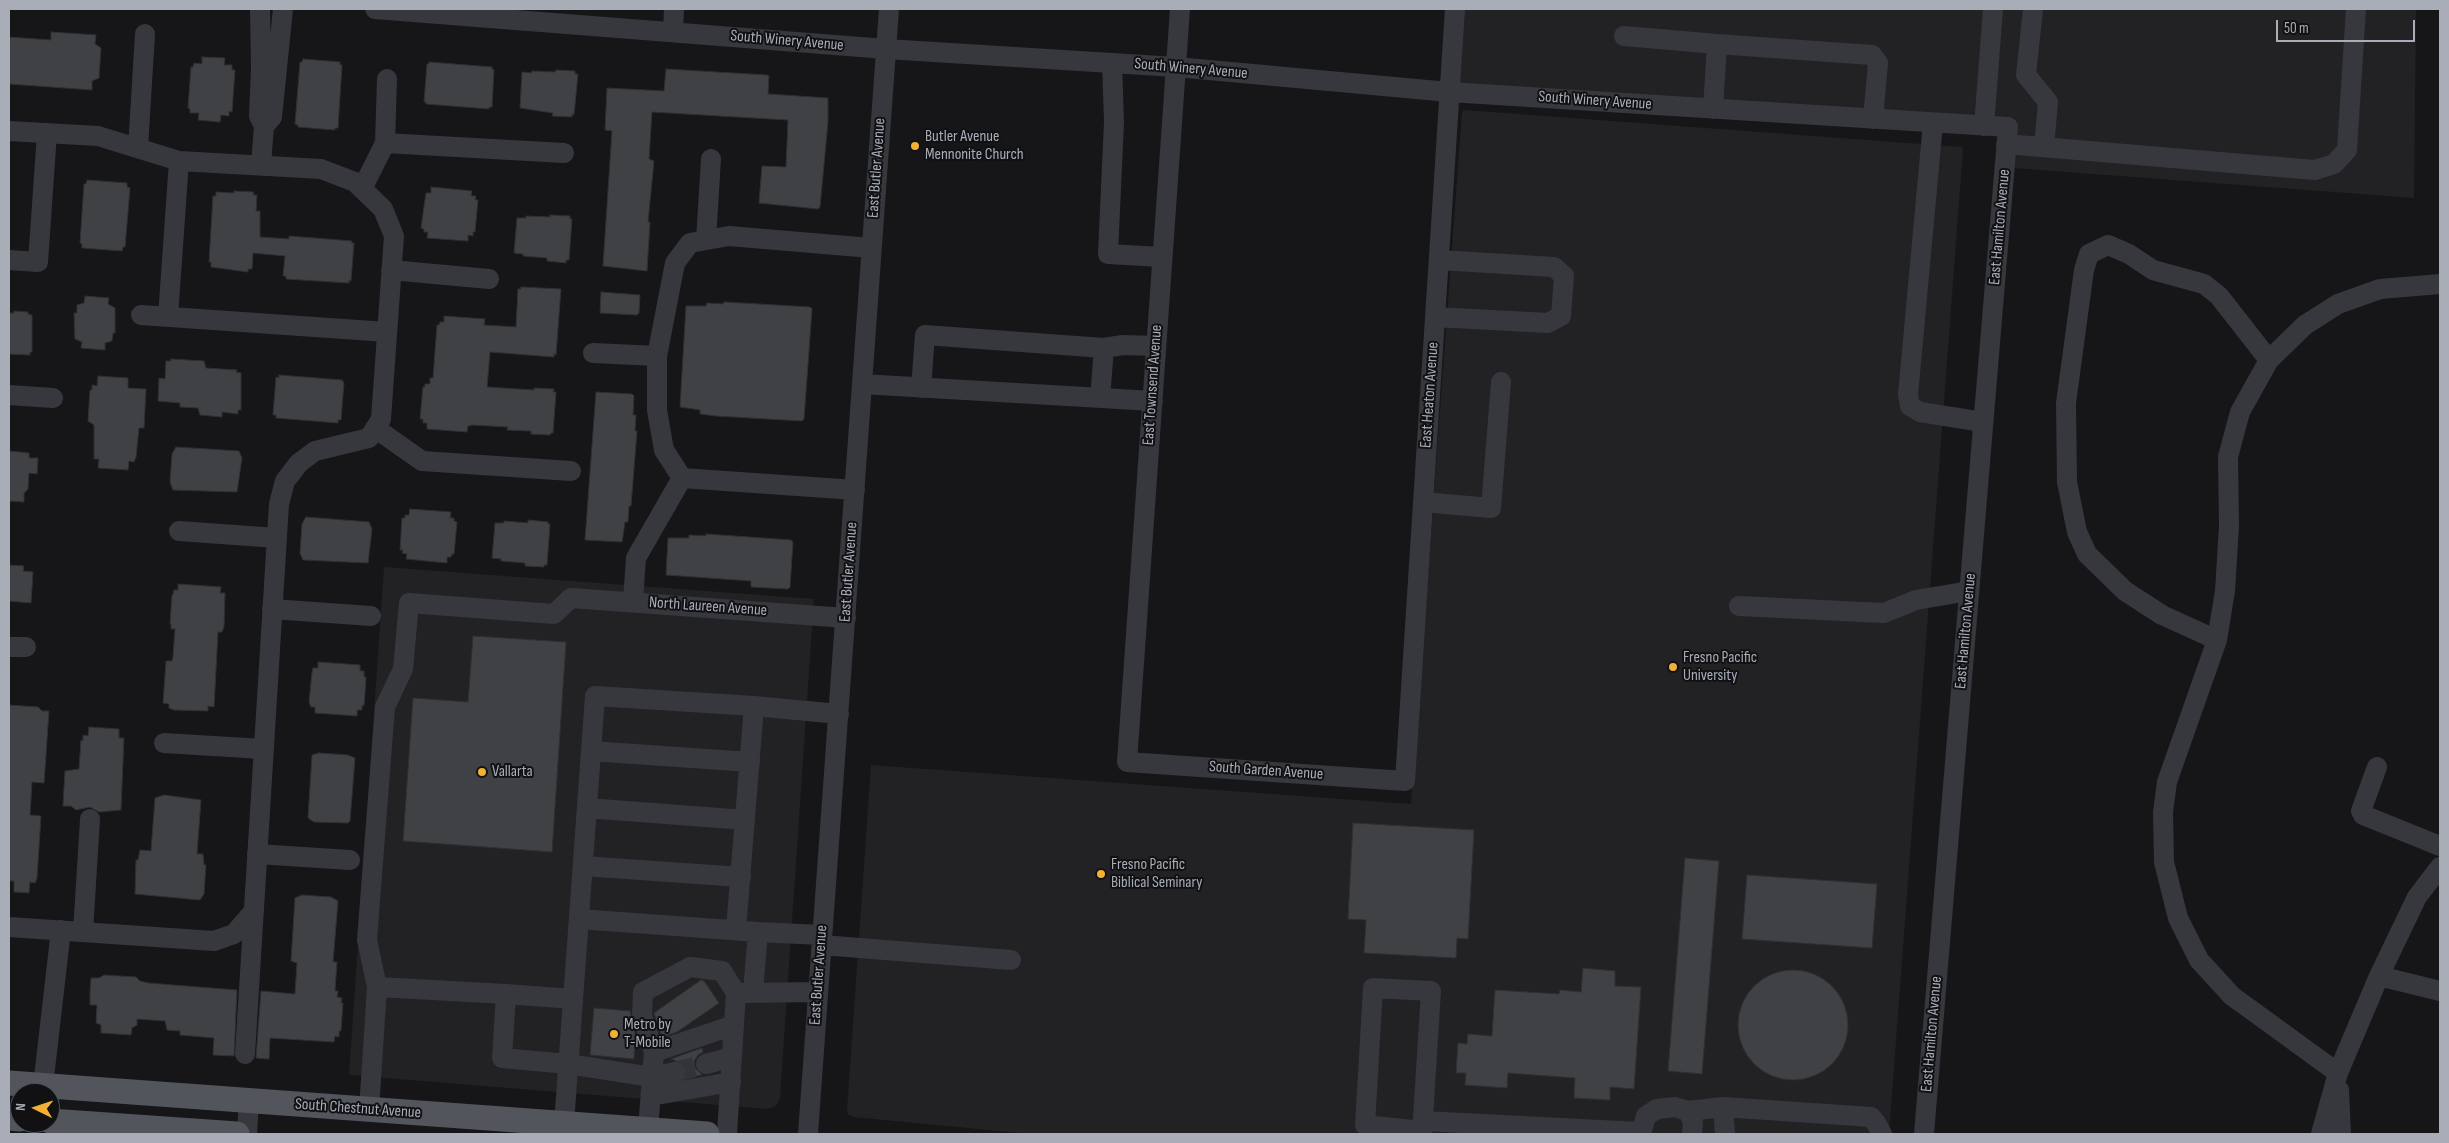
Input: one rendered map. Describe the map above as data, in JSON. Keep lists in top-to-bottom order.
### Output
{
  "streets": {
    "main road": ["South Chestnut Avenue"],
    "street": [
      "South Winery Avenue",
      "East Butler Avenue",
      "East Hamilton Avenue",
      "East Townsend Avenue",
      "East Heaton Avenue",
      "North Laureen Avenue",
      "South Garden Avenue"
    ]
  },
  "crossings": [
    ["South Winery Avenue", "East Butler Avenue"],
    ["South Winery Avenue", "East Hamilton Avenue"],
    ["South Winery Avenue", "East Townsend Avenue"],
    ["South Winery Avenue", "East Heaton Avenue"],
    ["East Butler Avenue", "North Laureen Avenue"],
    ["East Townsend Avenue", "South Garden Avenue"],
    ["East Heaton Avenue", "South Garden Avenue"]
  ],
  "places": [
    "Butler Avenue Mennonite Church",
    "Fresno Pacific University",
    "Vallarta",
    "Fresno Pacific Biblical Seminary",
    "Metro by T-Mobile"
  ],
  "scale_bar": "50 m",
  "north": "left"
}
